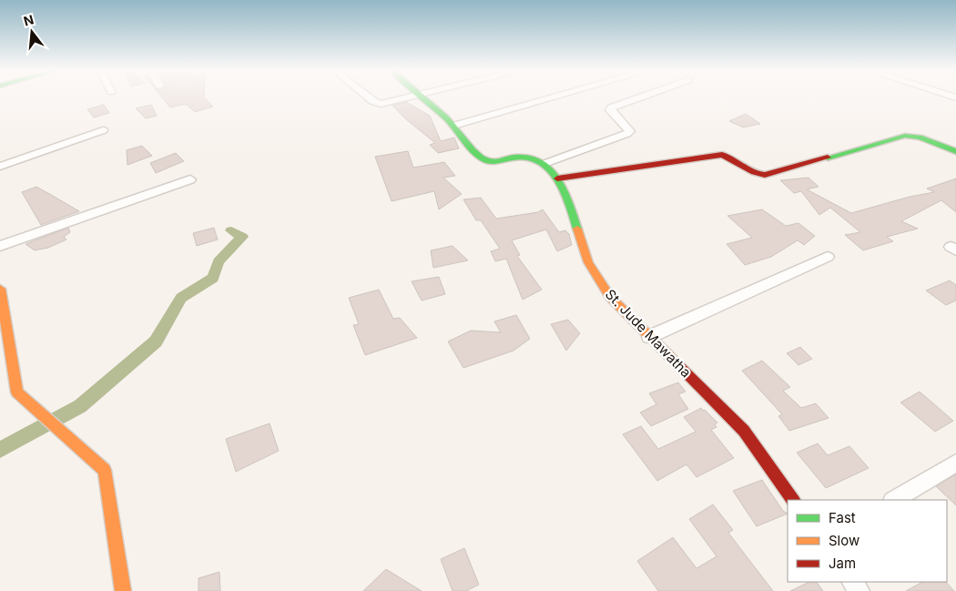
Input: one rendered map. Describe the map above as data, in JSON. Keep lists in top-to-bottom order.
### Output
{
  "streets": {
    "street": ["St. Jude Mawatha"]
  },
  "legend": ["Fast", "Slow", "Jam"],
  "north": "top"
}
